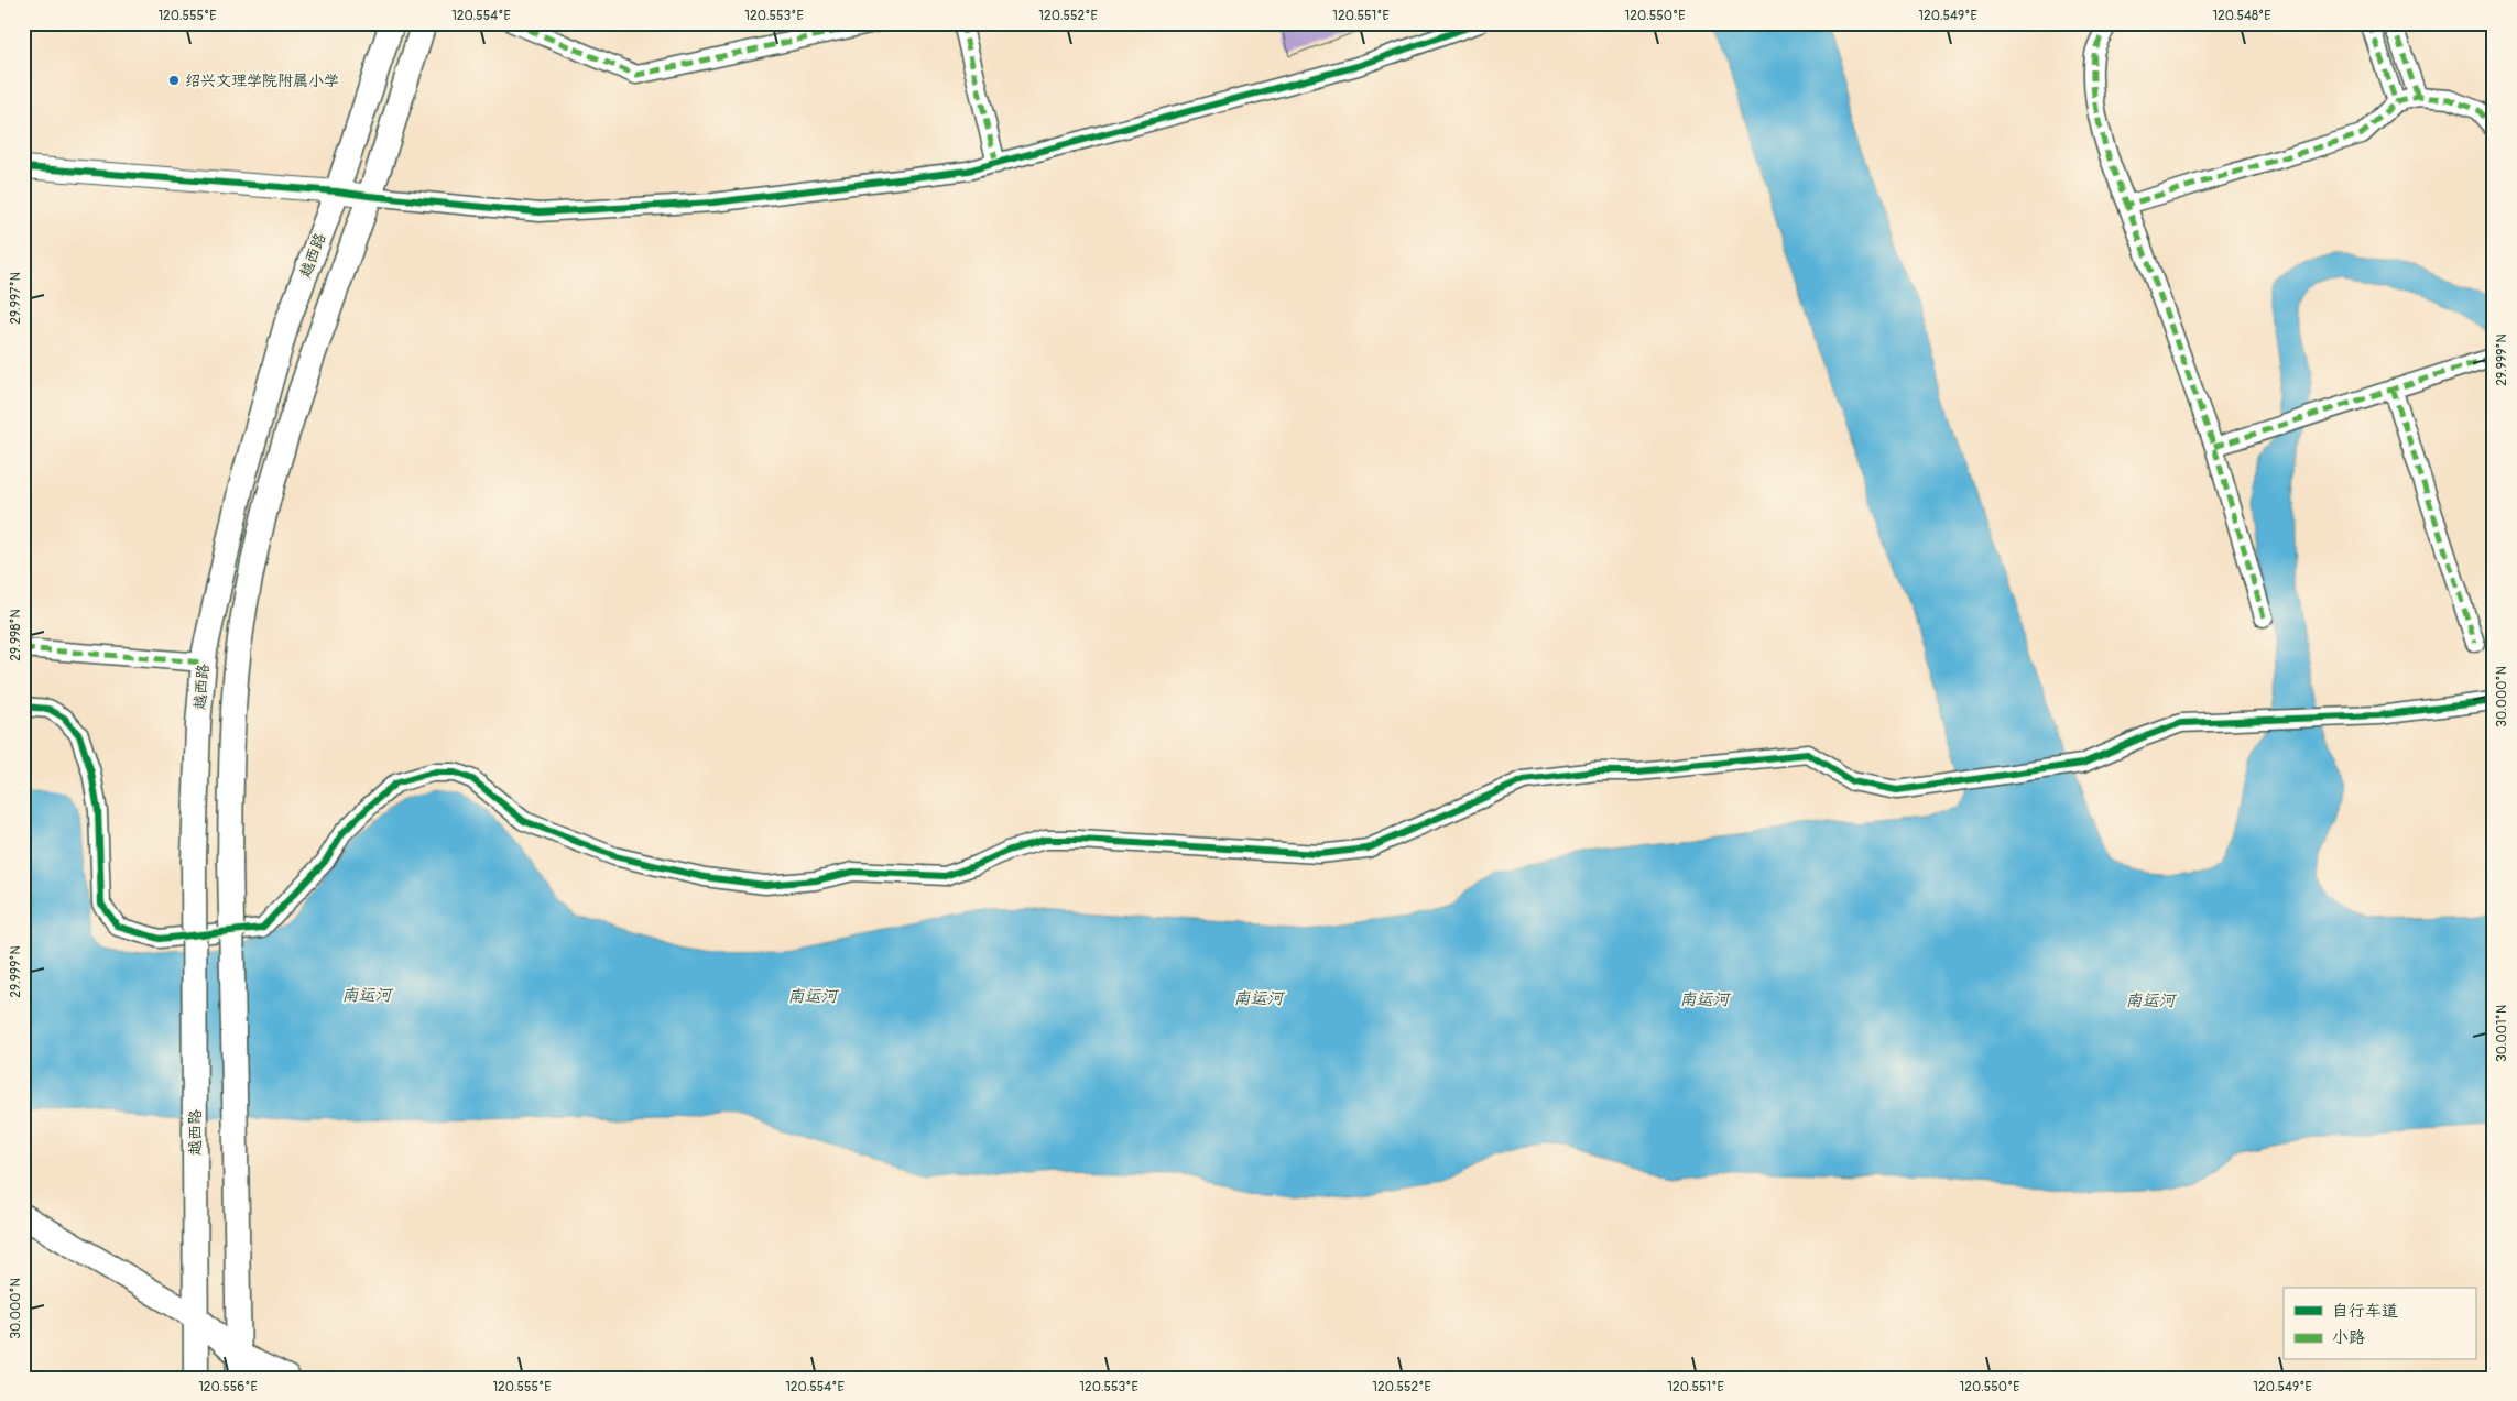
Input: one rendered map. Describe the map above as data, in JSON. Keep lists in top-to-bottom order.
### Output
{
  "streets": {
    "main road": ["越西路"]
  },
  "water": ["南运河"],
  "places": ["绍兴文理学院附属小学"],
  "legend": ["自行车道", "小路"],
  "coordinates": [
    "120.555°E",
    "120.554°E",
    "120.553°E",
    "120.552°E",
    "120.551°E",
    "120.550°E",
    "120.549°E",
    "120.548°E",
    "29.997°N",
    "29.999°N",
    "29.998°N",
    "30.000°N",
    "30.001°N",
    "120.556°E"
  ]
}
